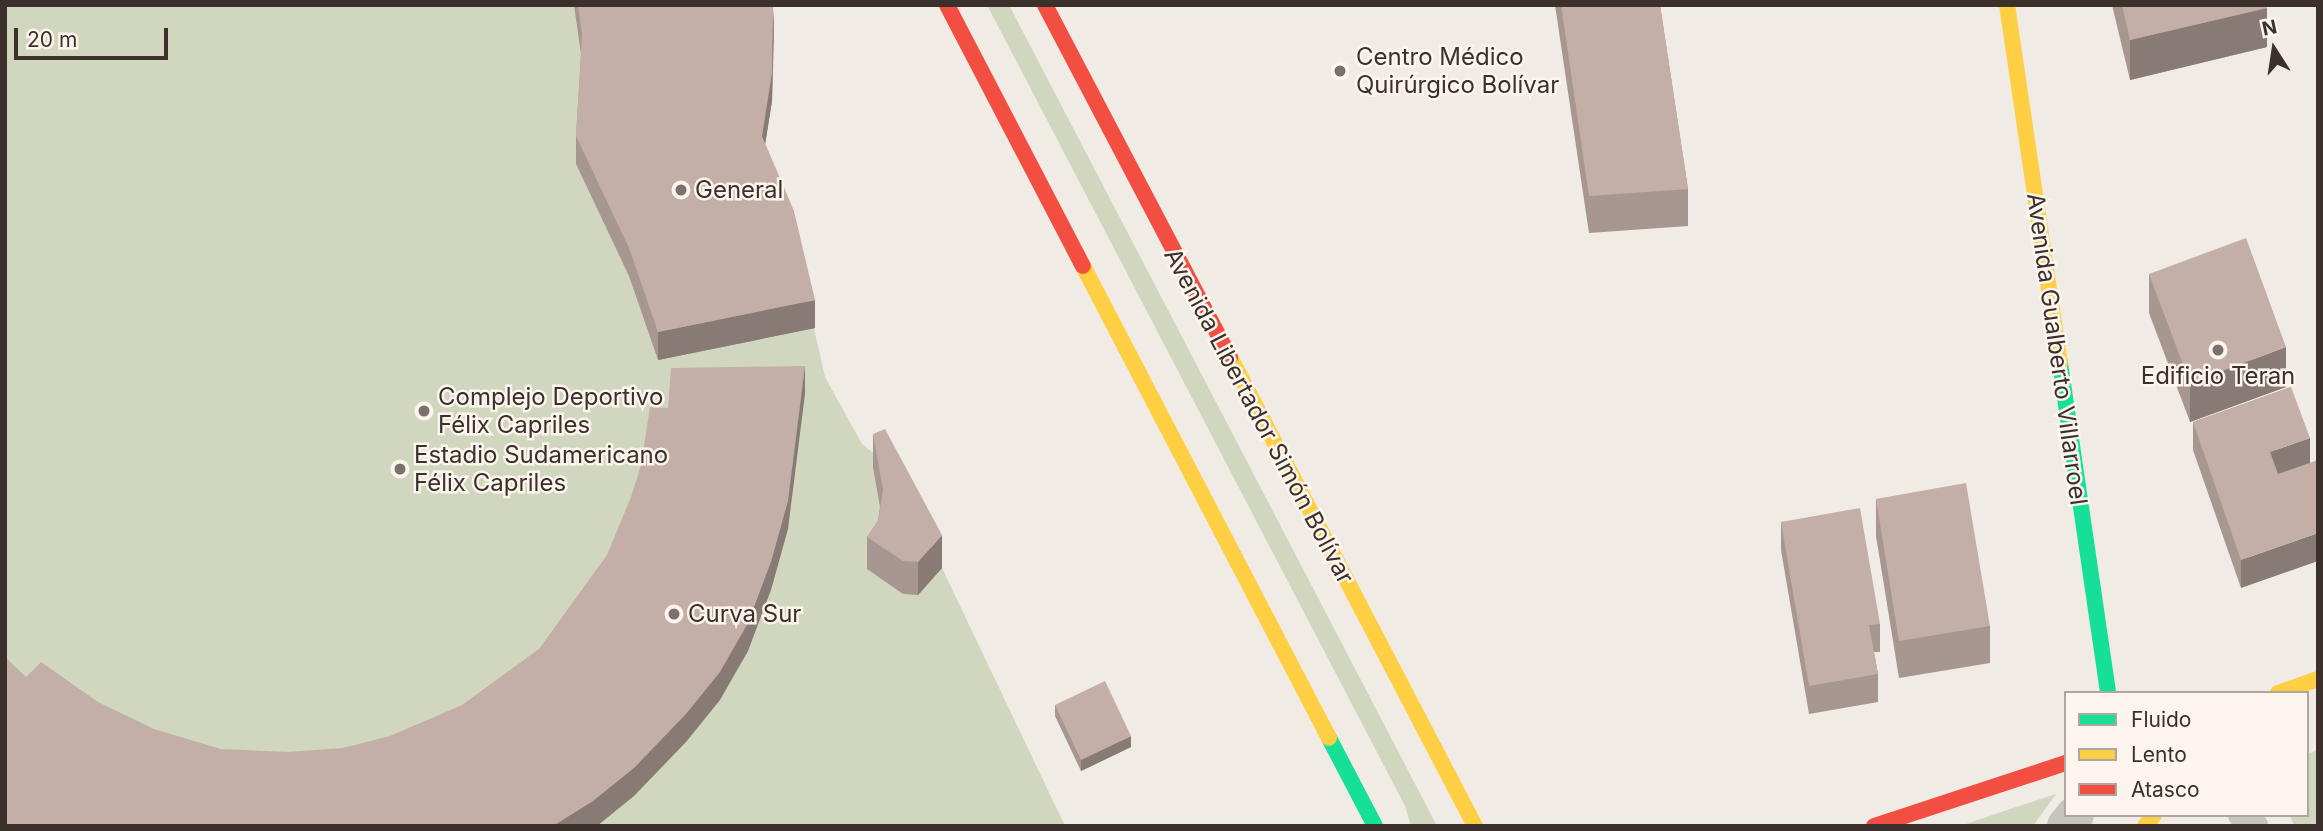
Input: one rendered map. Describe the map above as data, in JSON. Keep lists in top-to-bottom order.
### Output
{
  "streets": {
    "main road": ["Avenida Gualberto Villarroel", "Avenida Libertador Simón Bolívar"]
  },
  "places": [
    "Centro Médico Quirúrgico Bolívar",
    "General",
    "Edificio Teran",
    "Complejo Deportivo Félix Capriles",
    "Estadio Sudamericano Félix Capriles",
    "Curva Sur"
  ],
  "legend": ["Fluido", "Lento", "Atasco"],
  "scale_bar": "20 m",
  "north": "top"
}
